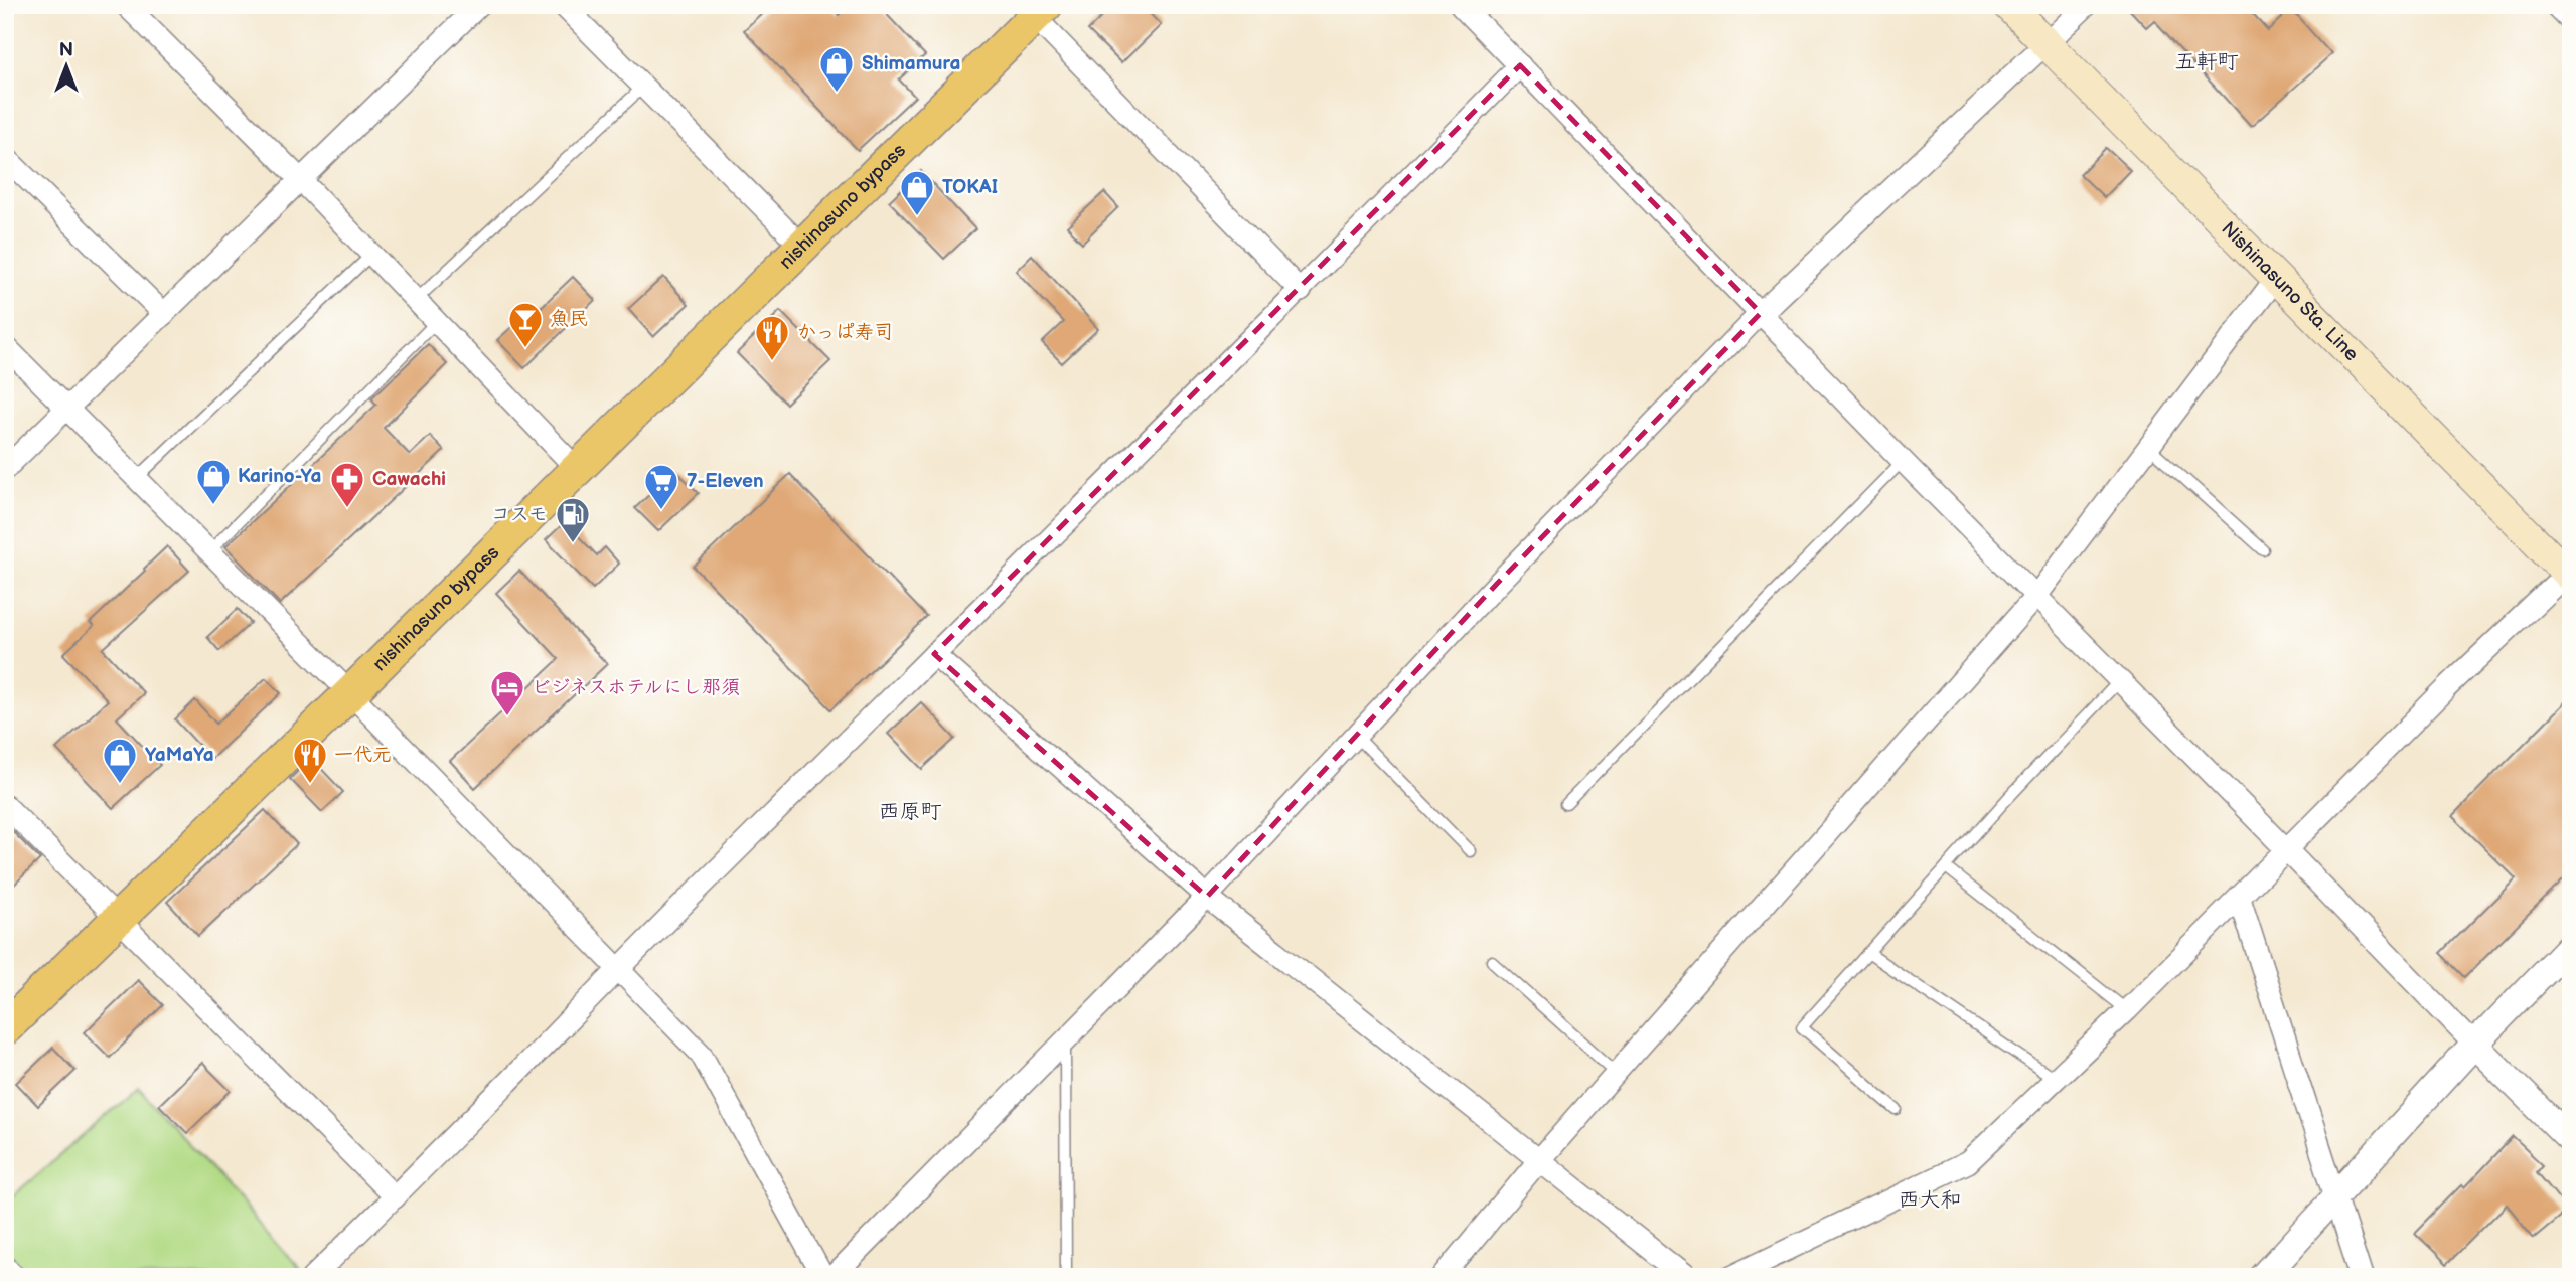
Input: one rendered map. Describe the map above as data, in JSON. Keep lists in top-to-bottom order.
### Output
{
  "streets": {
    "highway": ["nishinasuno bypass"],
    "main road": ["Nishinasuno Sta. Line"]
  },
  "districts": ["五軒町", "西原町", "西大和"],
  "places": {
    "shop": [
      "Shimamura",
      "TOKAI",
      "Karino-Ya",
      "YaMaYa"
    ],
    "bar": ["魚民"],
    "restaurant": ["かっぱ寿司", "一代元"],
    "pharmacy": ["Cawachi"],
    "supermarket": ["7-Eleven"],
    "fuel station": ["コスモ"],
    "hotel": ["ビジネスホテルにし那須"]
  },
  "north": "top"
}
